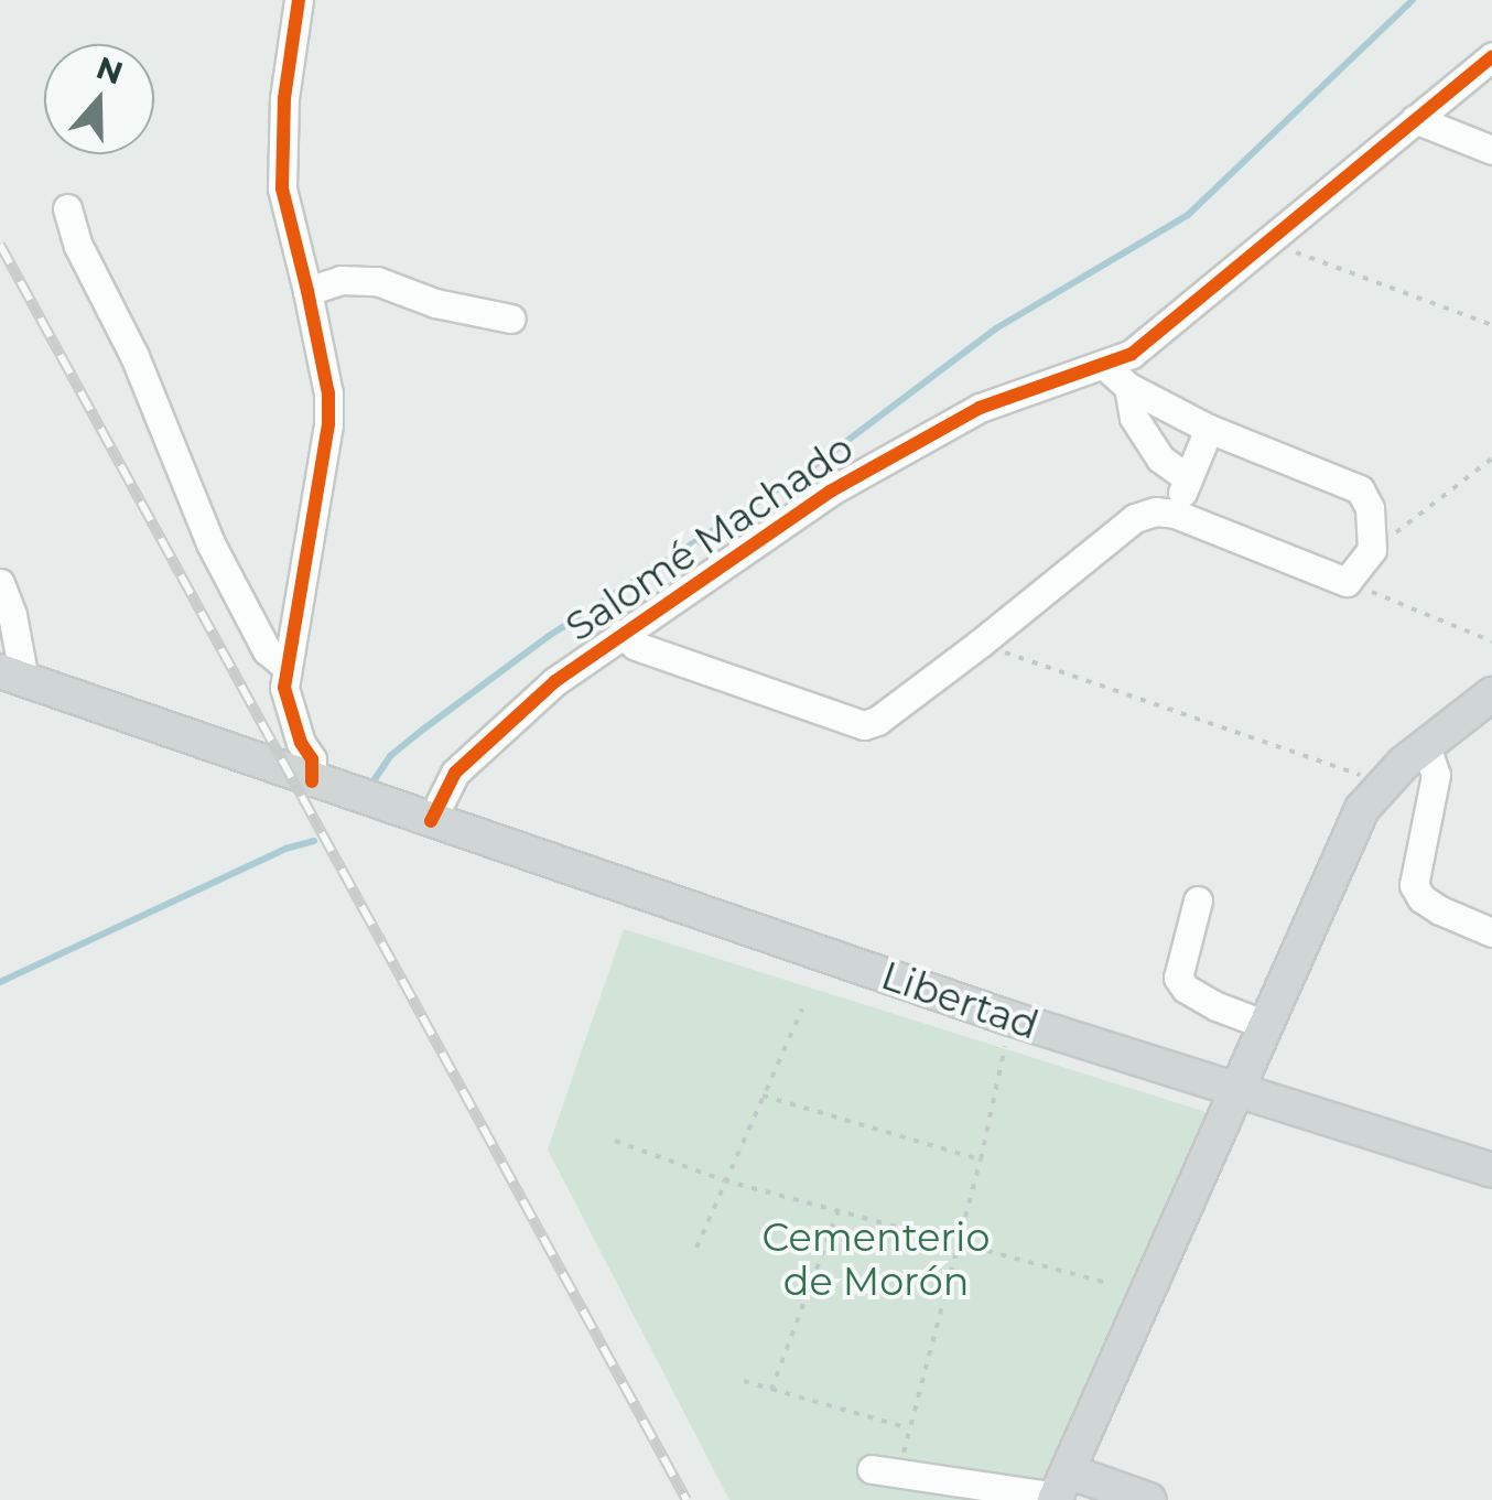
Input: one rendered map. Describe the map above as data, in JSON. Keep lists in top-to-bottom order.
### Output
{
  "streets": {
    "main road": ["Libertad"],
    "street": ["Salomé Machado"]
  },
  "crossings": [
    ["Salomé Machado", "Libertad"]
  ],
  "parks": ["Cementerio de Morón"],
  "north": "top"
}
